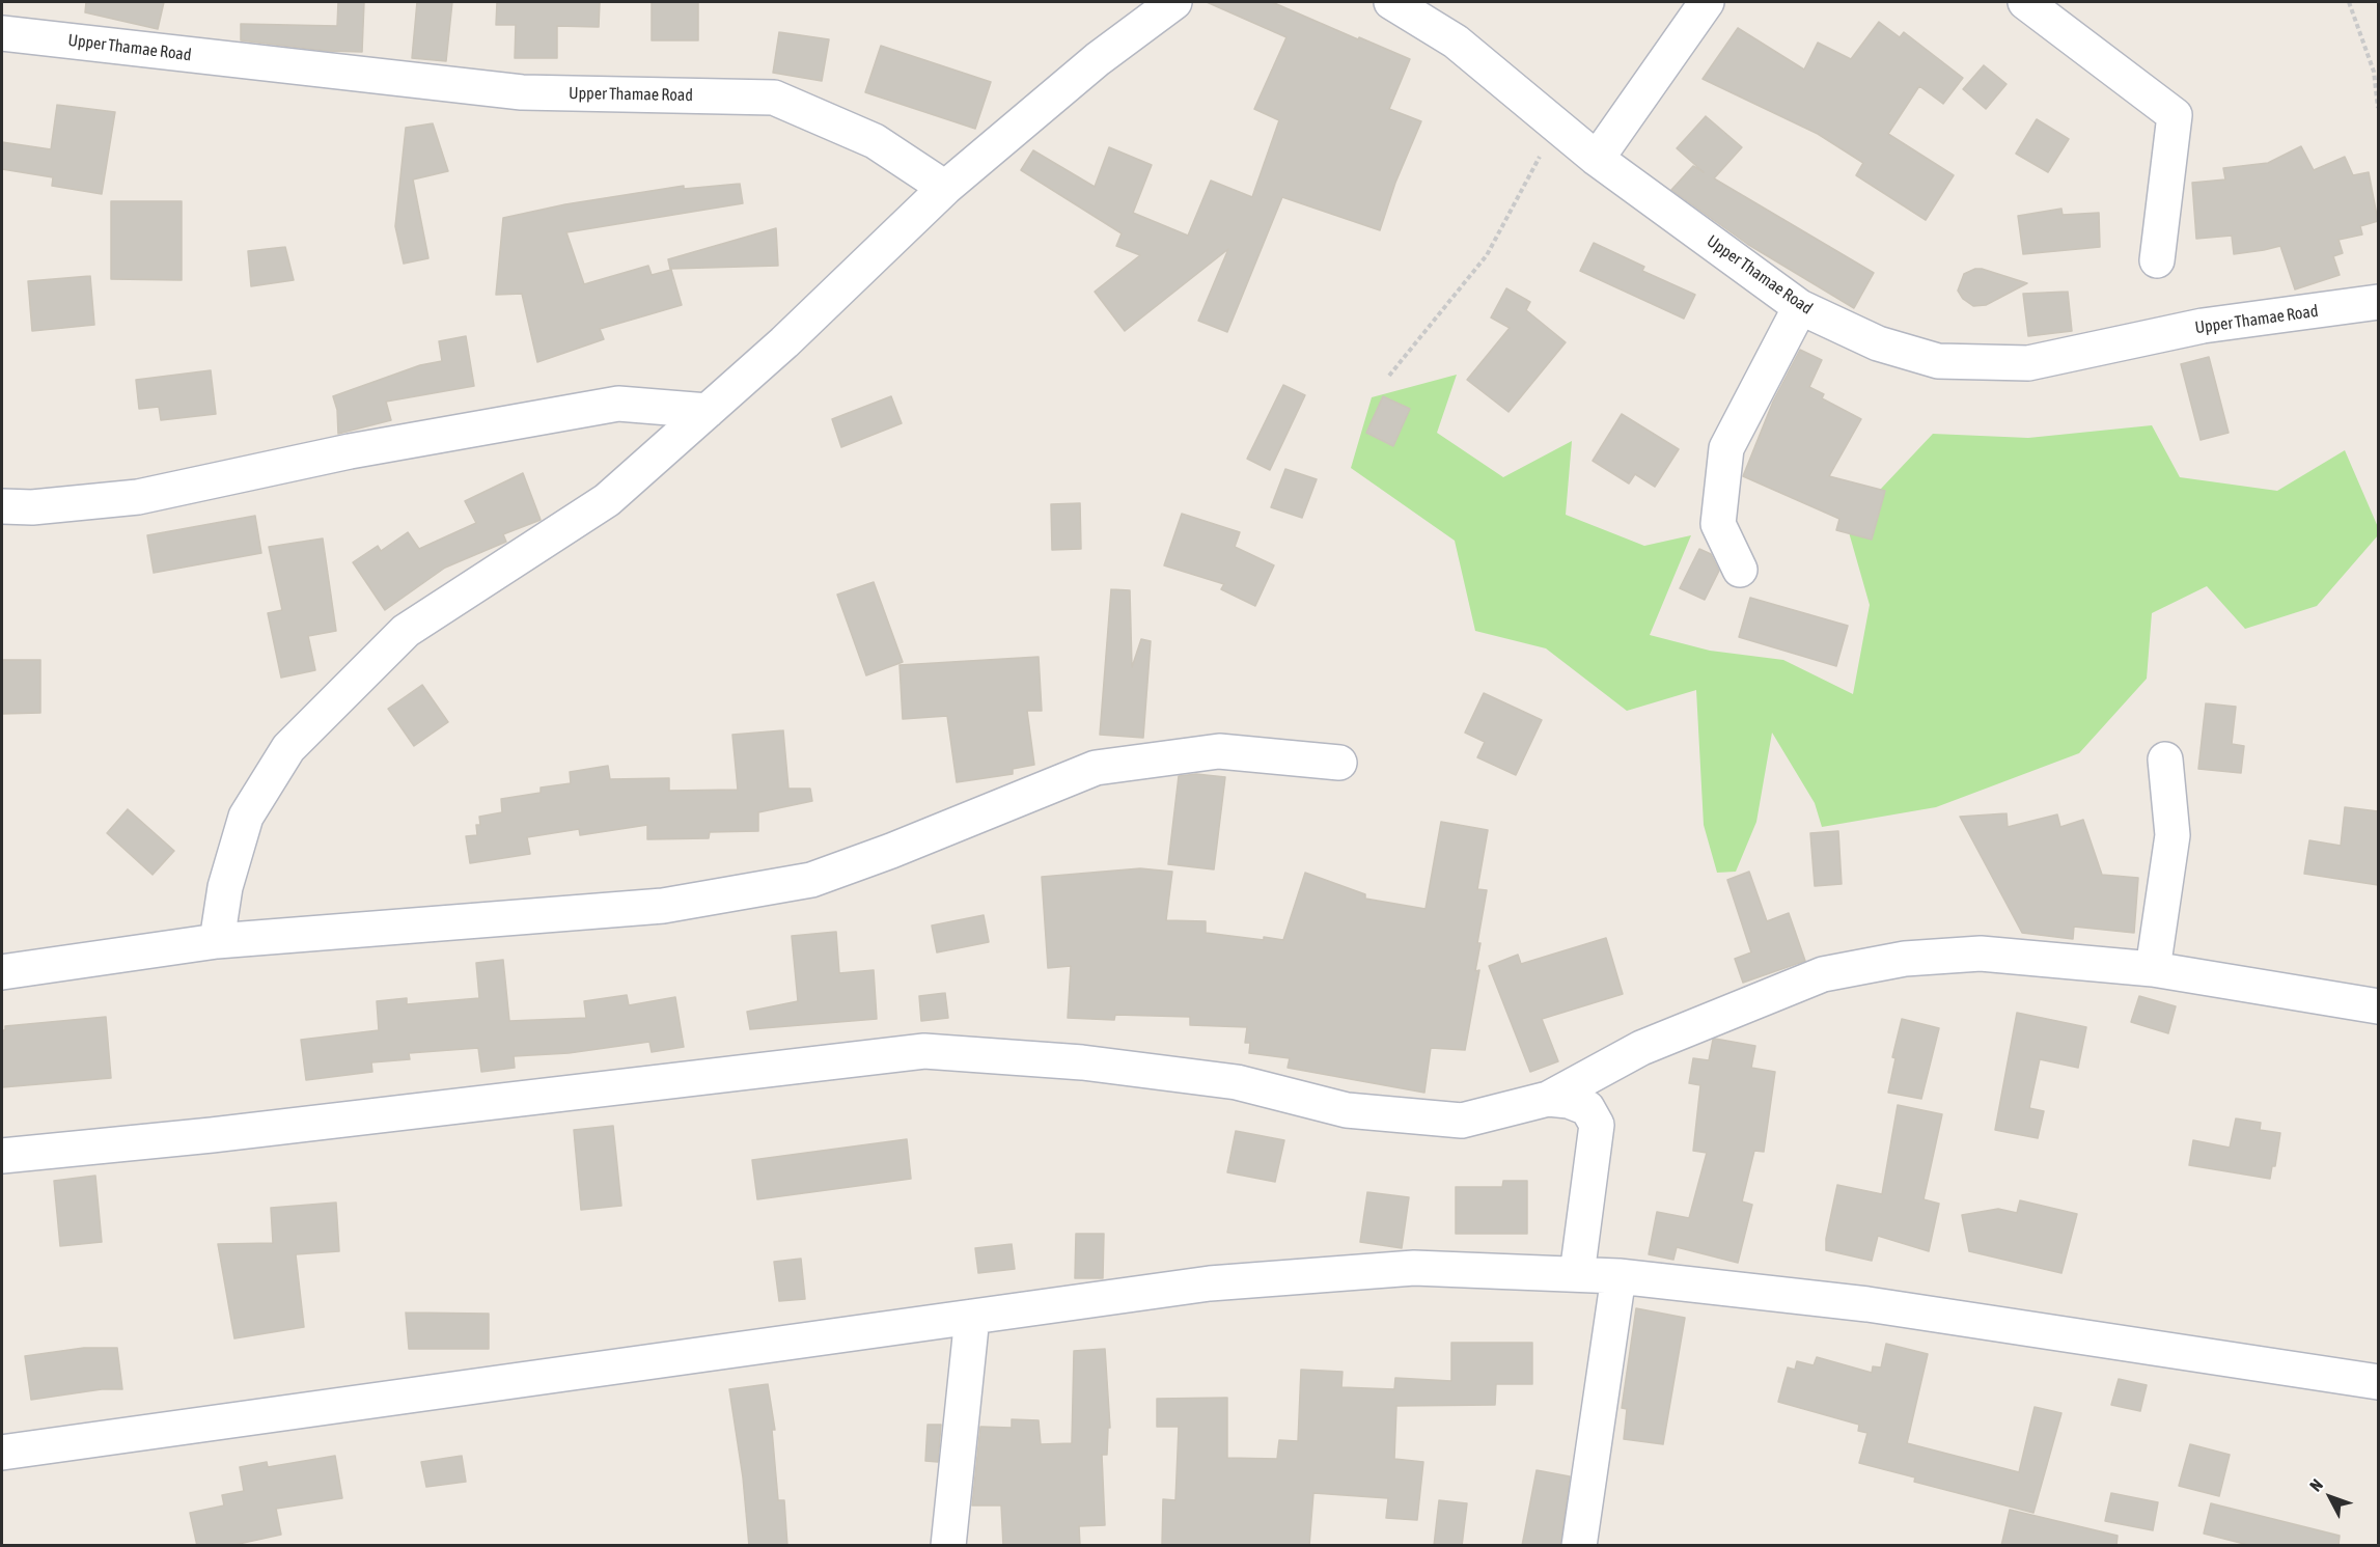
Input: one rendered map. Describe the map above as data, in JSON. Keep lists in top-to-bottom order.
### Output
{
  "streets": {
    "street": ["Upper Thamae Road"]
  },
  "north": "top left"
}
